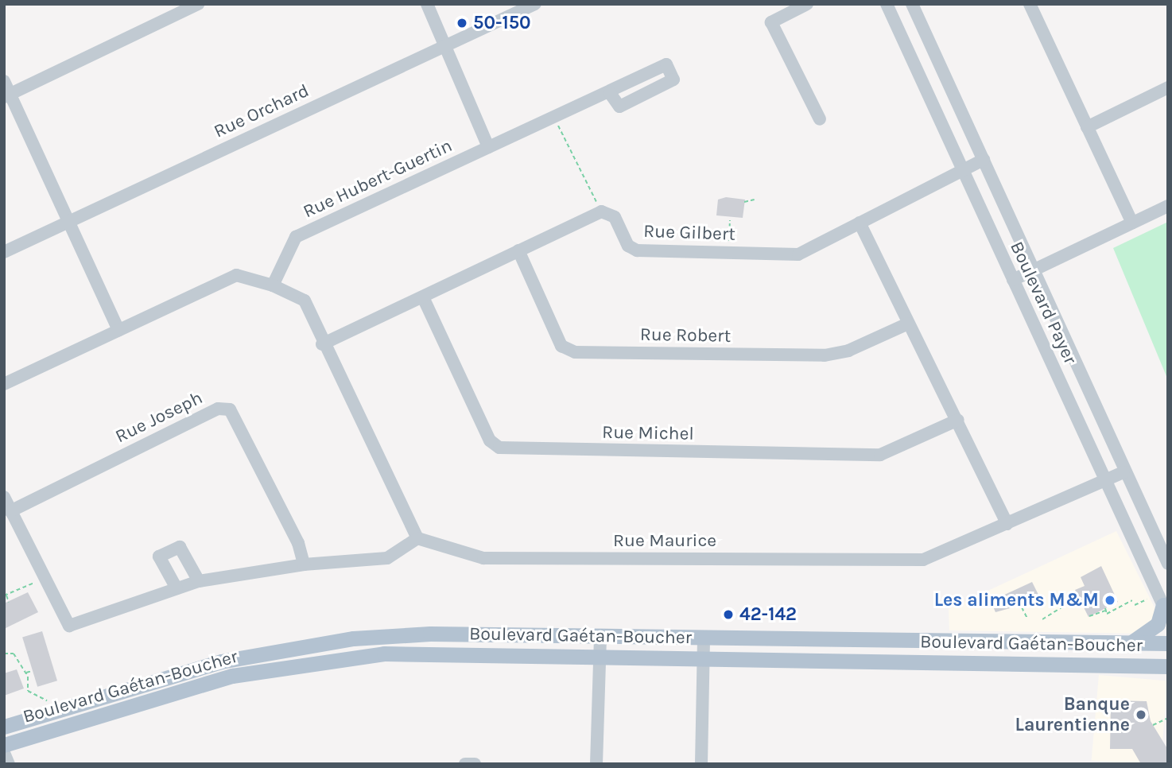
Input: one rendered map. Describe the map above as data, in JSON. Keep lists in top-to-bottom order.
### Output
{
  "streets": {
    "main road": ["Boulevard Gaétan-Boucher"],
    "street": [
      "Rue Orchard",
      "Rue Hubert-Guertin",
      "Rue Gilbert",
      "Boulevard Payer",
      "Rue Robert",
      "Rue Joseph",
      "Rue Michel",
      "Rue Maurice"
    ]
  },
  "crossings": [
    ["Rue Gilbert", "Boulevard Payer"],
    ["Boulevard Payer", "Rue Maurice"]
  ],
  "places": [
    "50-150",
    "Les aliments M&M",
    "42-142",
    "Banque Laurentienne"
  ]
}
